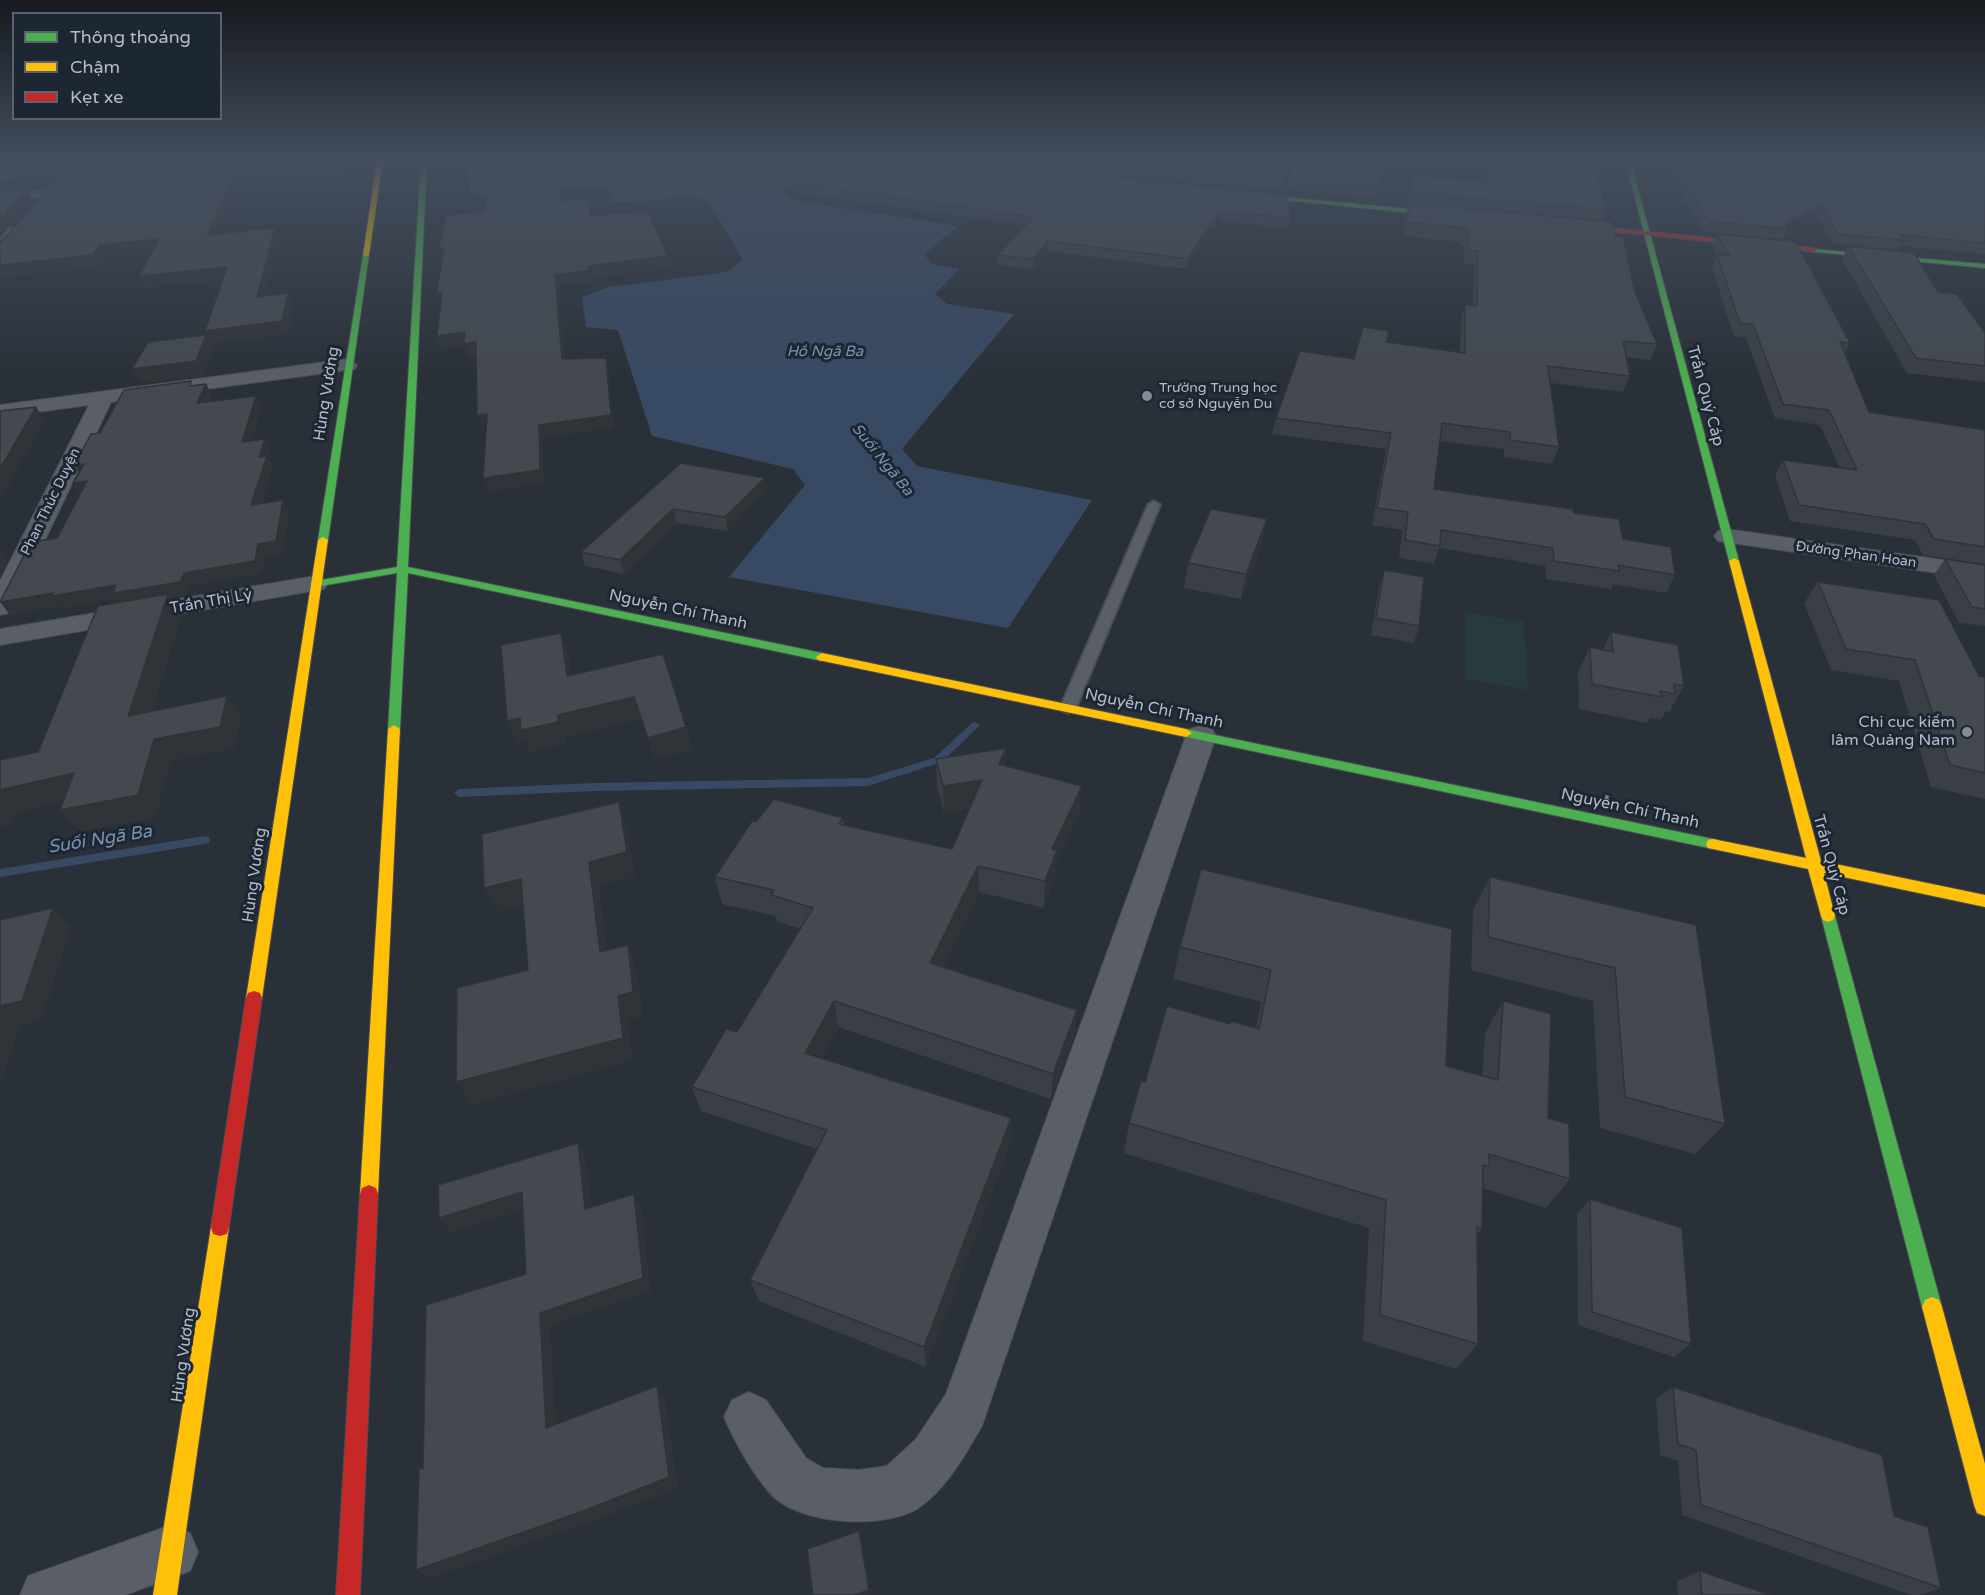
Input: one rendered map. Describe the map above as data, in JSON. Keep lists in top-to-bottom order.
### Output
{
  "streets": {
    "main road": ["Hùng Vương", "Trần Quý Cáp", "Nguyễn Chí Thanh"],
    "street": ["Phan Thúc Duyện", "Đường Phan Hoan", "Trần Thị Lý"]
  },
  "crossings": [
    ["Hùng Vương", "Trần Thị Lý"],
    ["Hùng Vương", "Nguyễn Chí Thanh"],
    ["Trần Quý Cáp", "Đường Phan Hoan"],
    ["Trần Quý Cáp", "Nguyễn Chí Thanh"],
    ["Trần Thị Lý", "Nguyễn Chí Thanh"]
  ],
  "water": ["Hồ Ngã Ba", "Suối Ngã Ba"],
  "places": ["Trường Trung học cơ sở Nguyễn Du", "Chi cục kiểm lâm Quảng Nam"],
  "legend": ["Thông thoáng", "Chậm", "Kẹt xe"]
}
